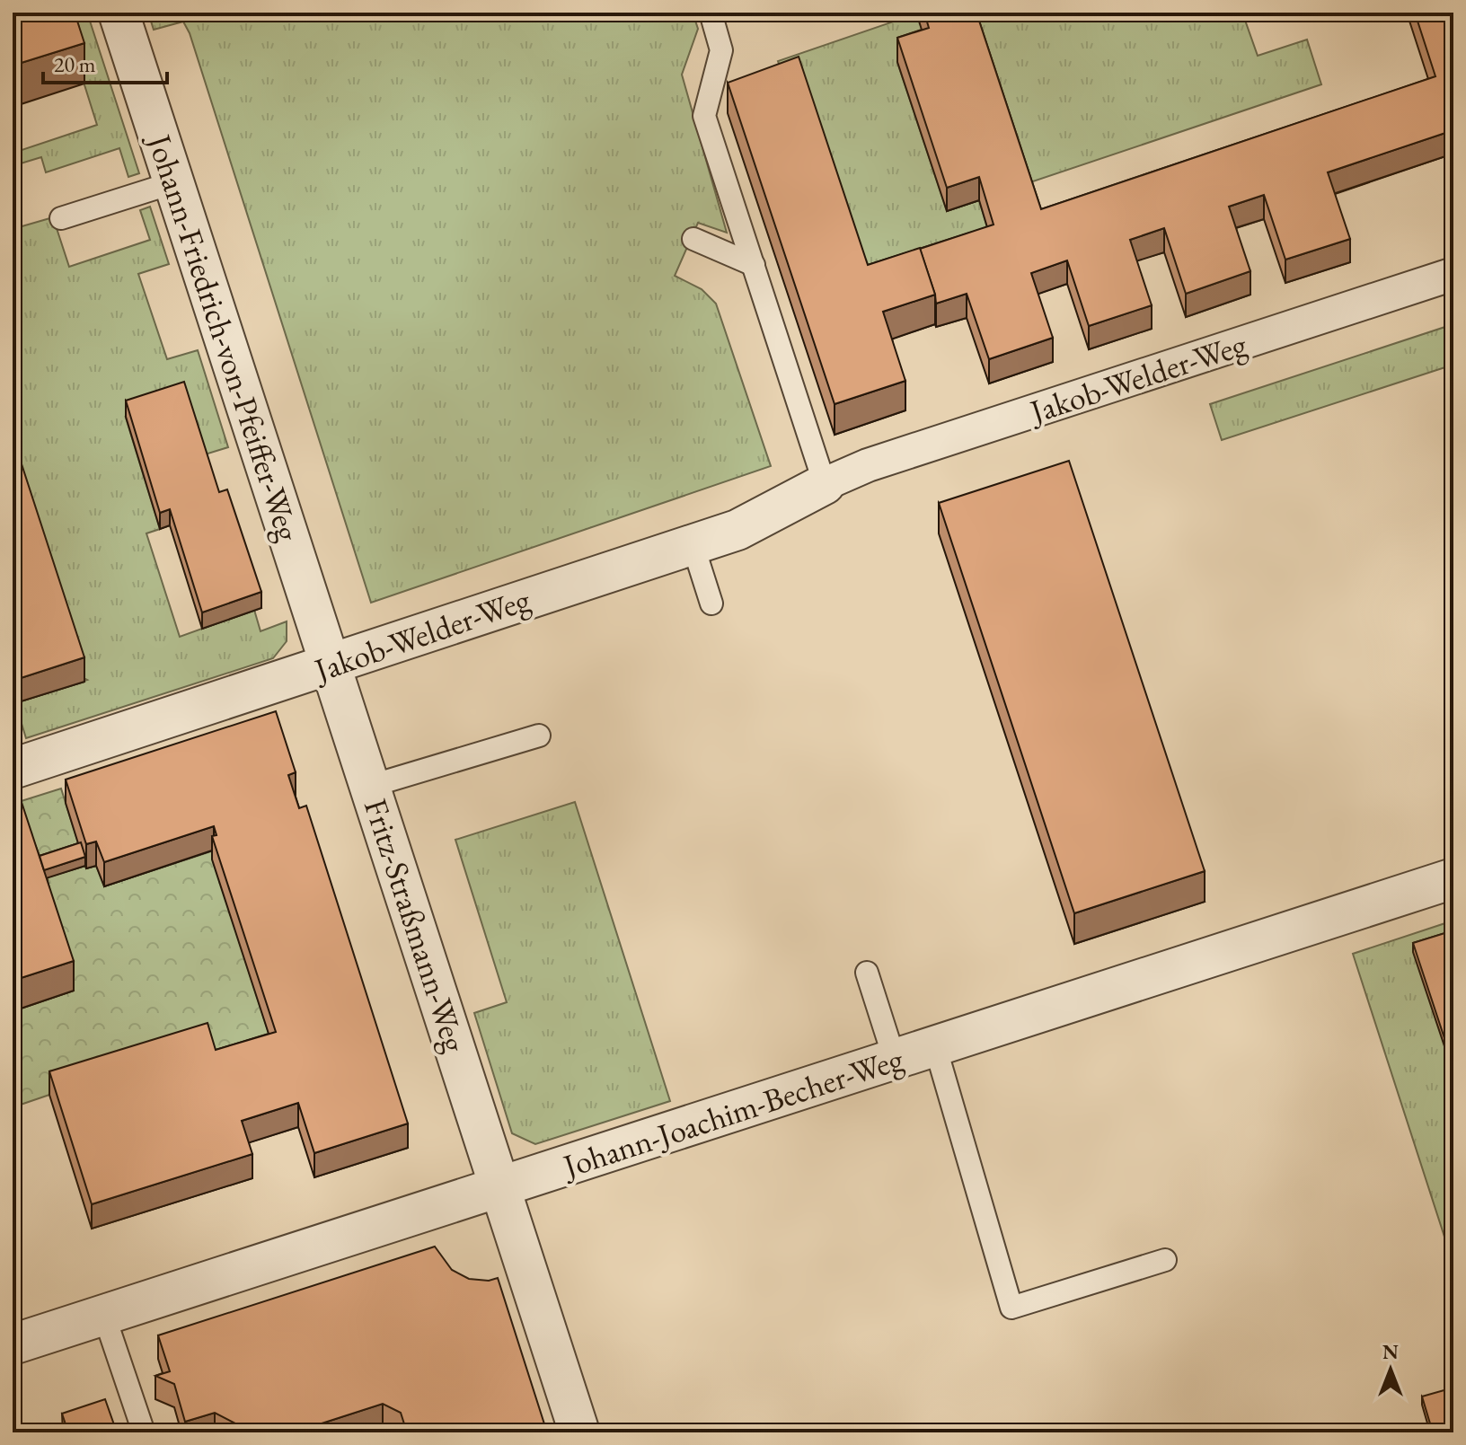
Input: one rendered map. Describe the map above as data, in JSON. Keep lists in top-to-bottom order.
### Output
{
  "streets": {
    "street": [
      "Johann-Friedrich-von-Pfeiffer-Weg",
      "Jakob-Welder-Weg",
      "Fritz-Straßmann-Weg",
      "Johann-Joachim-Becher-Weg"
    ]
  },
  "crossings": [
    ["Johann-Friedrich-von-Pfeiffer-Weg", "Jakob-Welder-Weg"],
    ["Johann-Friedrich-von-Pfeiffer-Weg", "Fritz-Straßmann-Weg"],
    ["Jakob-Welder-Weg", "Fritz-Straßmann-Weg"],
    ["Fritz-Straßmann-Weg", "Johann-Joachim-Becher-Weg"]
  ],
  "scale_bar": "20 m",
  "north": "top"
}
